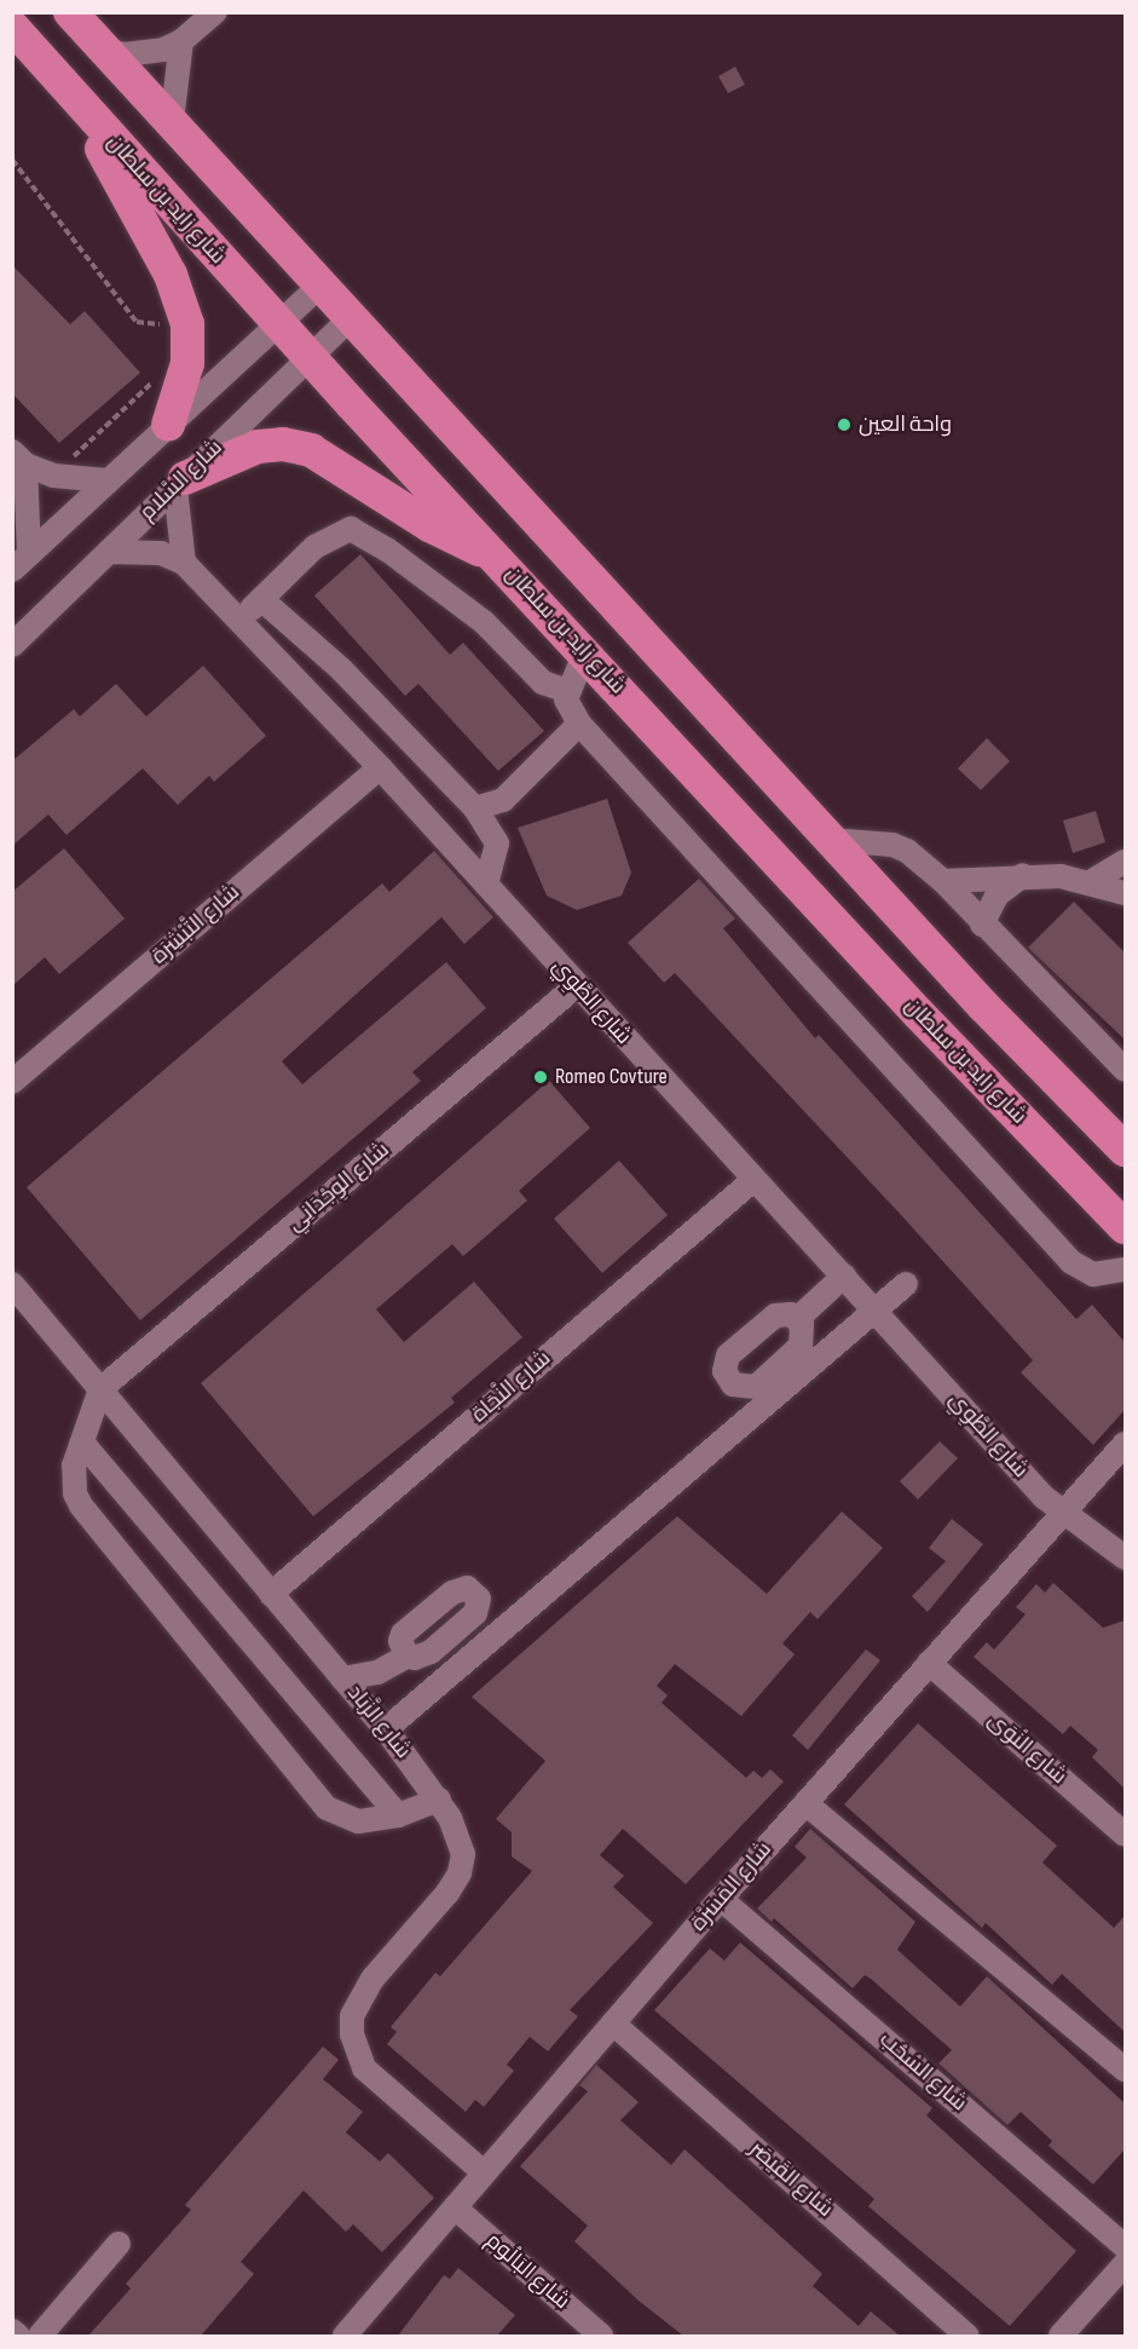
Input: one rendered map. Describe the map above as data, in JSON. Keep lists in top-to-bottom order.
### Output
{
  "streets": {
    "highway": ["شارع زايد بن سلطان"],
    "street": [
      "شارع السَّلام",
      "شارع التَّبْشِرَة",
      "شارع الطَّوِي",
      "شارع الوِجْدَانِي",
      "شارع النَّجَاة",
      "شارع الزَّبَاد",
      "شارع النُوَى",
      "شارع المَسَرَّة",
      "شارع السُحُب",
      "شارع القَيصَر",
      "شارع البَالُوم"
    ]
  },
  "crossings": [
    ["شارع زايد بن سلطان", "شارع السَّلام"],
    ["شارع التَّبْشِرَة", "شارع الطَّوِي"],
    ["شارع الطَّوِي", "شارع الوِجْدَانِي"],
    ["شارع الطَّوِي", "شارع النَّجَاة"],
    ["شارع الطَّوِي", "شارع المَسَرَّة"],
    ["شارع الوِجْدَانِي", "شارع الزَّبَاد"],
    ["شارع النَّجَاة", "شارع الزَّبَاد"],
    ["شارع الزَّبَاد", "شارع المَسَرَّة"],
    ["شارع النُوَى", "شارع المَسَرَّة"],
    ["شارع المَسَرَّة", "شارع السُحُب"],
    ["شارع المَسَرَّة", "شارع القَيصَر"],
    ["شارع المَسَرَّة", "شارع البَالُوم"]
  ],
  "places": ["واحة العين", "Romeo Covture"]
}
